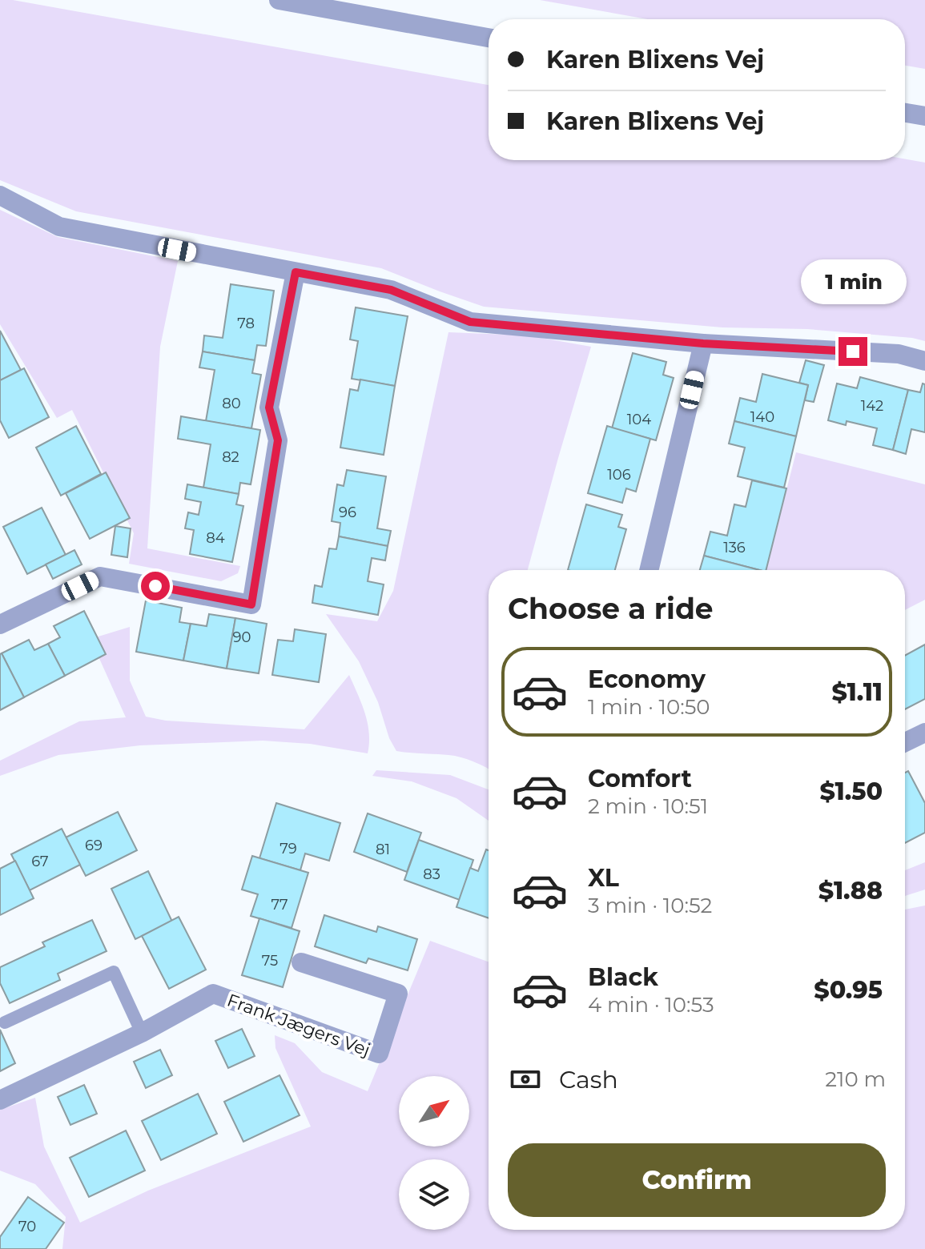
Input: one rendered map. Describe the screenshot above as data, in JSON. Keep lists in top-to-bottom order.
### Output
{
  "streets": {
    "street": ["Frank Jægers Vej"]
  },
  "house_numbers": [
    "78",
    "80",
    "142",
    "140",
    "104",
    "82",
    "106",
    "96",
    "84",
    "136",
    "90",
    "69",
    "79",
    "81",
    "67",
    "83",
    "77",
    "75",
    "70"
  ],
  "north": "top right",
  "page": {
    "banner": ["Karen Blixens Vej", "Karen Blixens Vej"],
    "bubble": "1 min",
    "heading": "Choose a ride",
    "list": [
      {
        "name": "Economy",
        "note": "1 min · 10:50",
        "value": "$1.11"
      },
      {
        "name": "Comfort",
        "note": "2 min · 10:51",
        "value": "$1.50"
      },
      {
        "name": "XL",
        "note": "3 min · 10:52",
        "value": "$1.88"
      },
      {
        "name": "Black",
        "note": "4 min · 10:53",
        "value": "$0.95"
      }
    ],
    "pay": ["Cash", "210 m"],
    "buttons": "Confirm"
  }
}
